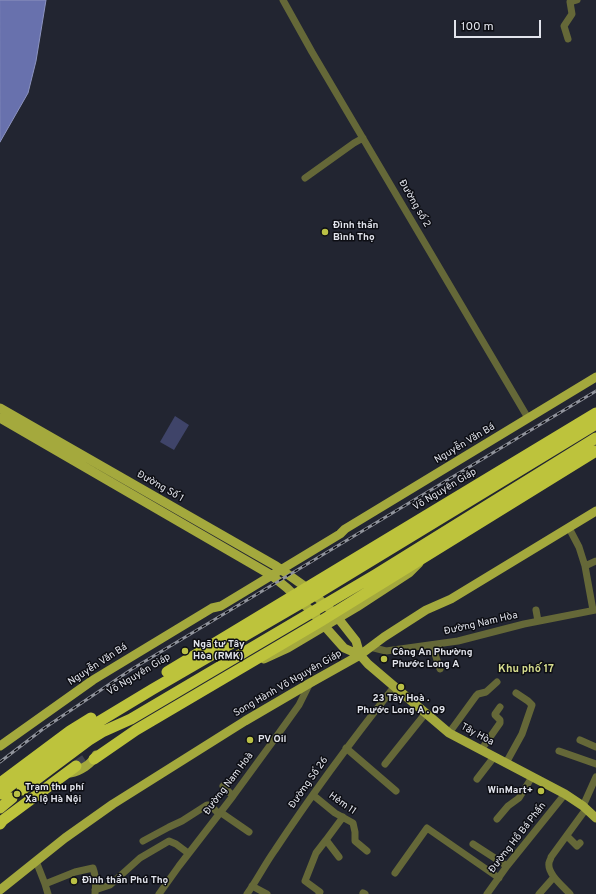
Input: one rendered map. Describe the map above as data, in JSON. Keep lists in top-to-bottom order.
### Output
{
  "streets": {
    "highway": ["Võ Nguyên Giáp"],
    "main road": [
      "Nguyễn Văn Bá",
      "Đường Số 1",
      "Song Hành Võ Nguyên Giáp",
      "Tây Hòa"
    ],
    "street": [
      "Đường số 2",
      "Đường Nam Hòa",
      "Đường Số 26",
      "Đường Nam Hoà",
      "Hẻm 11",
      "Đường Hồ Bá Phấn"
    ]
  },
  "crossings": [
    ["Đường số 2", "Nguyễn Văn Bá"],
    ["Nguyễn Văn Bá", "Đường Số 1"],
    ["Đường Số 1", "Võ Nguyên Giáp"],
    ["Đường Số 1", "Tây Hòa"],
    ["Võ Nguyên Giáp", "Tây Hòa"],
    ["Đường Nam Hòa", "Song Hành Võ Nguyên Giáp"],
    ["Song Hành Võ Nguyên Giáp", "Tây Hòa"],
    ["Song Hành Võ Nguyên Giáp", "Đường Nam Hoà"],
    ["Tây Hòa", "Đường Số 26"],
    ["Tây Hòa", "Đường Hồ Bá Phấn"],
    ["Đường Số 26", "Hẻm 11"]
  ],
  "districts": ["Khu phố 17"],
  "places": [
    "Đình thần Bình Thọ",
    "Ngã tư Tây Hòa (RMK)",
    "Công An Phường Phước Long A",
    "23 Tây Hoà . Phước Long A . Q9",
    "PV Oil",
    "WinMart+",
    "Trạm thu phí Xa lộ Hà Nội",
    "Đình thần Phú Thọ"
  ],
  "scale_bar": "100 m"
}
